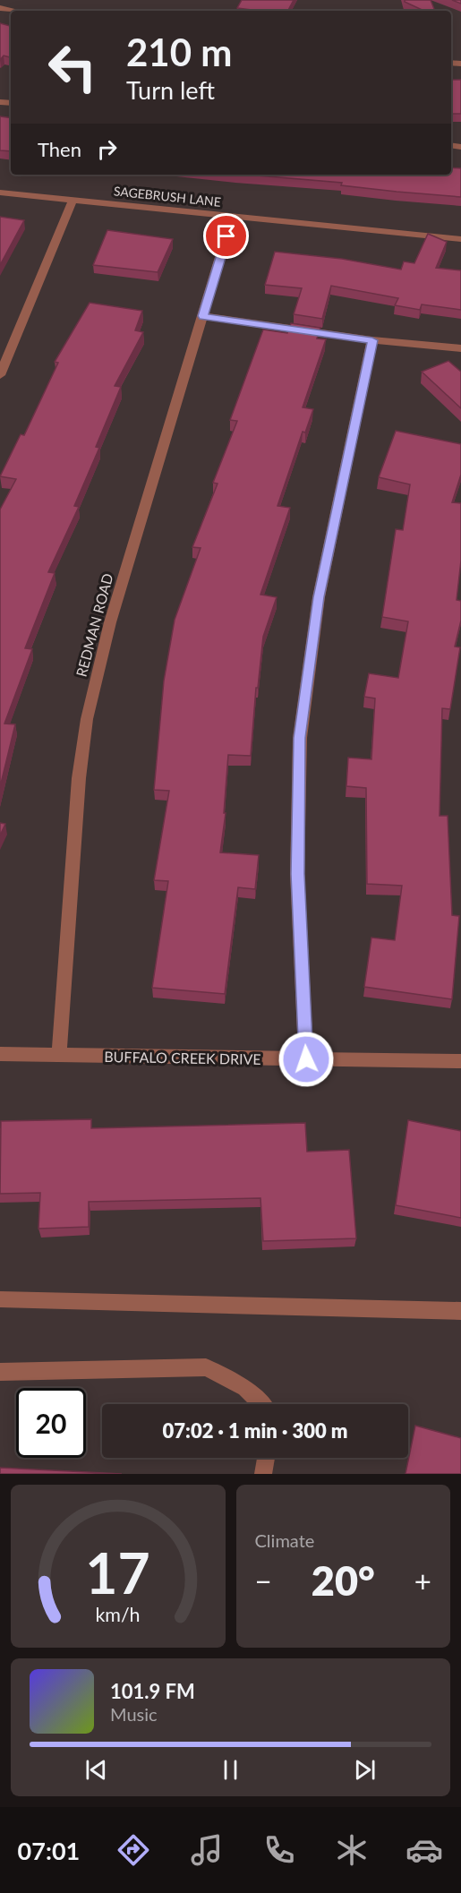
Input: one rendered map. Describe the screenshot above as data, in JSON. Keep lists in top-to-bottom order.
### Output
{
  "streets": {
    "street": ["SAGEBRUSH LANE", "REDMAN ROAD", "BUFFALO CREEK DRIVE"]
  },
  "crossings": [
    ["SAGEBRUSH LANE", "REDMAN ROAD"],
    ["REDMAN ROAD", "BUFFALO CREEK DRIVE"]
  ],
  "page": {
    "turn": ["210 m", "Turn left"],
    "then": "Then",
    "limit": "20",
    "trip": "07:02 · 1 min · 300 m",
    "tile": "Climate",
    "heat": ["−", "20°", "+"],
    "song": ["101.9 FM", "Music"],
    "tabs": "07:01",
    "gauge": ["17", "km/h"]
  }
}
